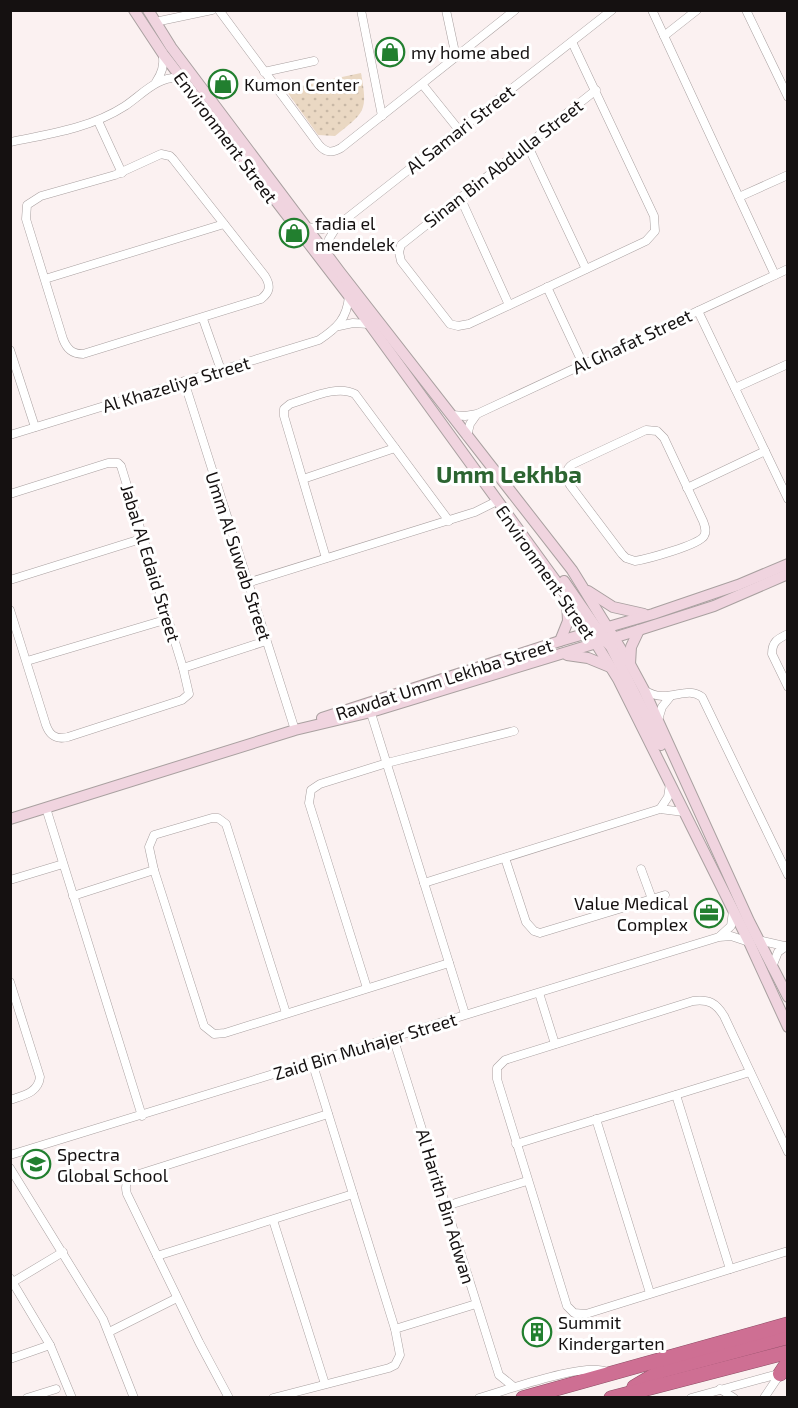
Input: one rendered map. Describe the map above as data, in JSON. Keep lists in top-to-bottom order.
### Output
{
  "streets": {
    "street": [
      "Al Samari Street",
      "Environment Street",
      "Sinan Bin Abdulla Street",
      "Al Ghafat Street",
      "Al Khazeliya Street",
      "Umm Al Suwab Street",
      "Jabal Al Edaid Street",
      "Rawdat Umm Lekhba Street",
      "Zaid Bin Muhajer Street",
      "Al Harith Bin Adwan"
    ]
  },
  "crossings": [
    ["Al Samari Street", "Sinan Bin Abdulla Street"],
    ["Environment Street", "Al Ghafat Street"],
    ["Environment Street", "Al Khazeliya Street"],
    ["Environment Street", "Rawdat Umm Lekhba Street"],
    ["Environment Street", "Zaid Bin Muhajer Street"],
    ["Al Khazeliya Street", "Umm Al Suwab Street"],
    ["Umm Al Suwab Street", "Jabal Al Edaid Street"],
    ["Umm Al Suwab Street", "Rawdat Umm Lekhba Street"],
    ["Zaid Bin Muhajer Street", "Al Harith Bin Adwan"]
  ],
  "districts": ["Umm Lekhba"],
  "places": {
    "shop": ["my home abed", "Kumon Center", "fadia el mendelek"],
    "office": ["Value Medical Complex"],
    "school or university": ["Spectra Global School"],
    "building": ["Summit Kindergarten"]
  }
}
